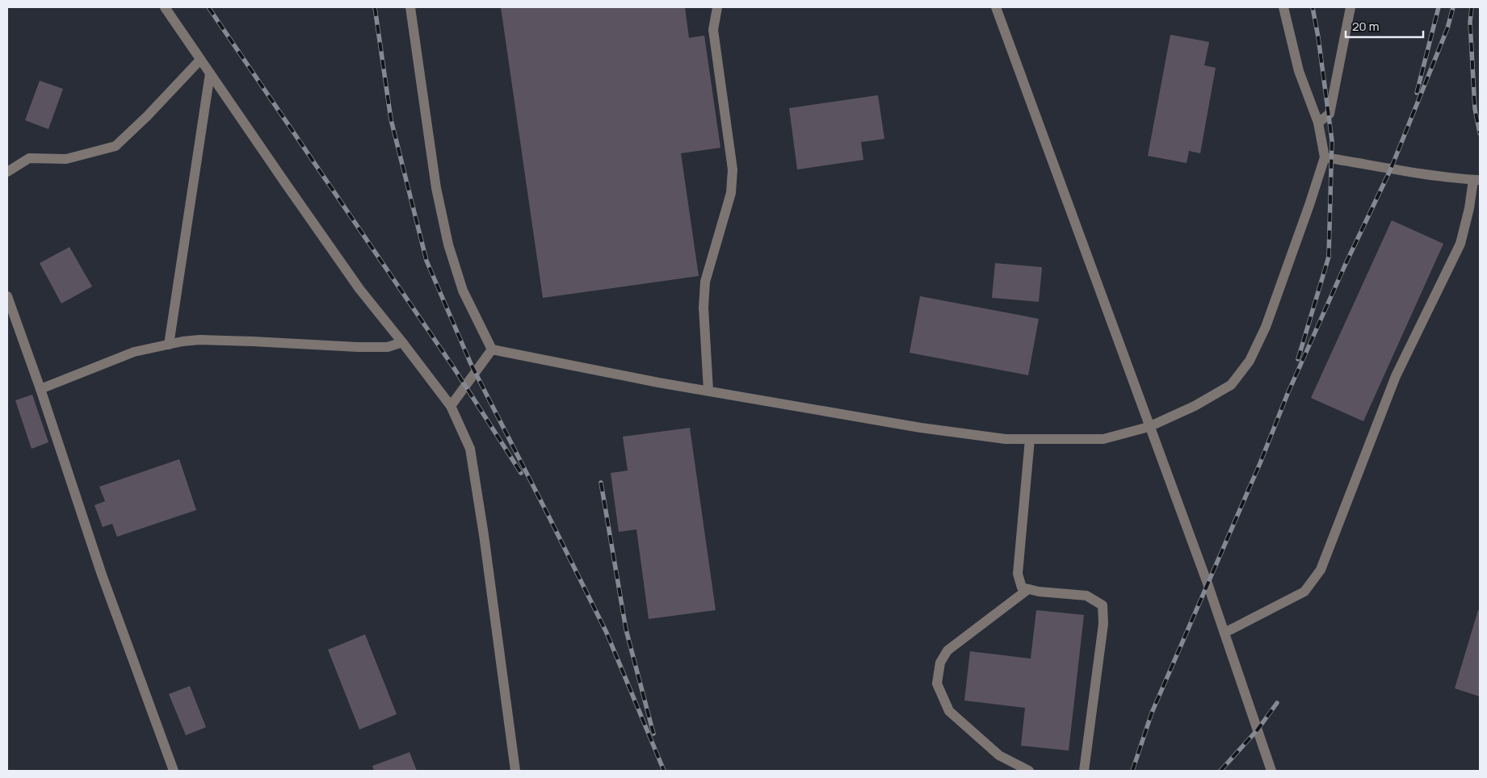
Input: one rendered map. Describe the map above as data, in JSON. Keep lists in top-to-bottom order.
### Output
{
  "scale_bar": "20 m"
}
